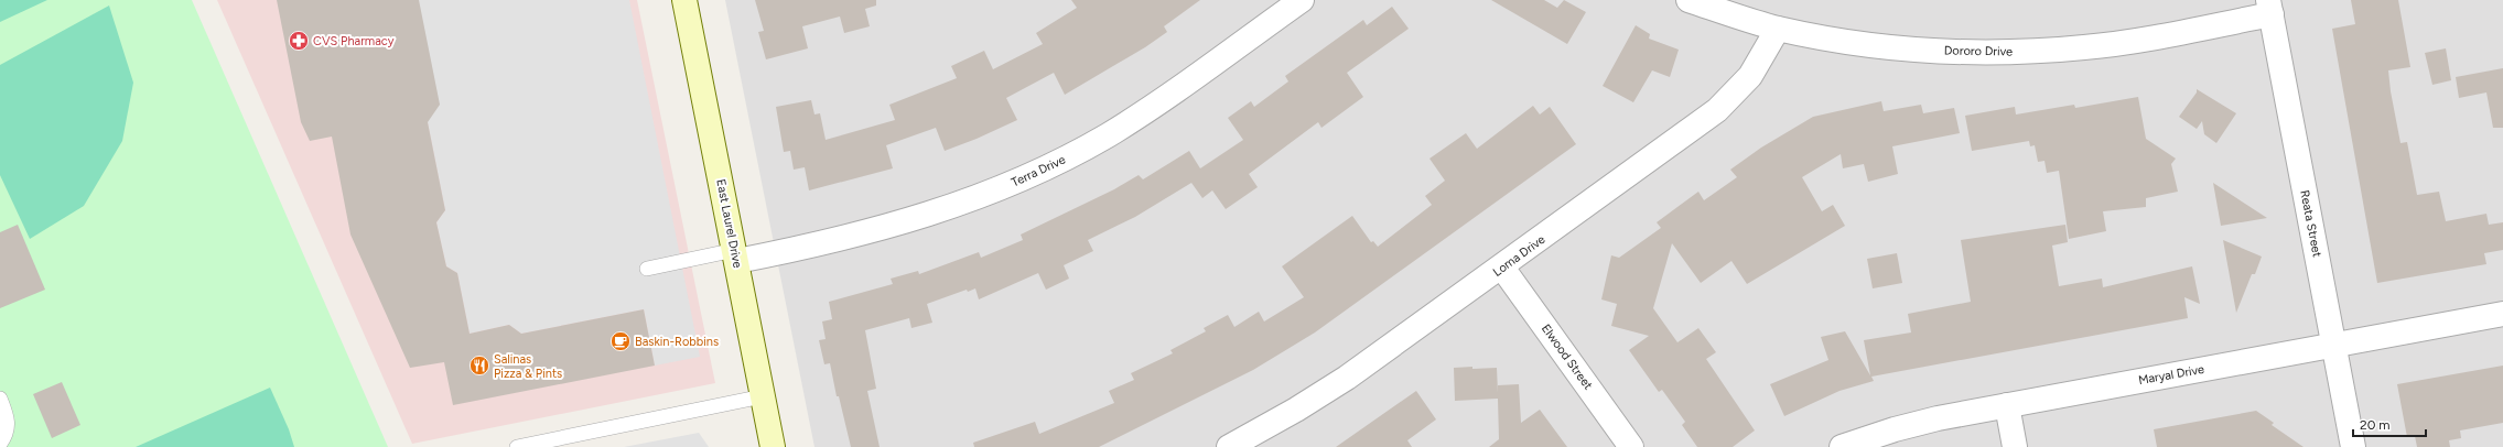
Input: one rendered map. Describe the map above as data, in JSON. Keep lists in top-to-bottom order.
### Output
{
  "streets": {
    "main road": ["East Laurel Drive"],
    "street": [
      "Dororo Drive",
      "Terra Drive",
      "Reata Street",
      "Loma Drive",
      "Elwood Street",
      "Maryal Drive"
    ]
  },
  "crossings": [
    ["Dororo Drive", "Reata Street"],
    ["Dororo Drive", "Loma Drive"],
    ["Terra Drive", "East Laurel Drive"],
    ["Reata Street", "Maryal Drive"],
    ["Loma Drive", "Elwood Street"]
  ],
  "places": {
    "pharmacy": ["CVS Pharmacy"],
    "cafe": ["Baskin-Robbins"],
    "restaurant": ["Salinas Pizza & Pints"]
  },
  "scale_bar": "20 m"
}
